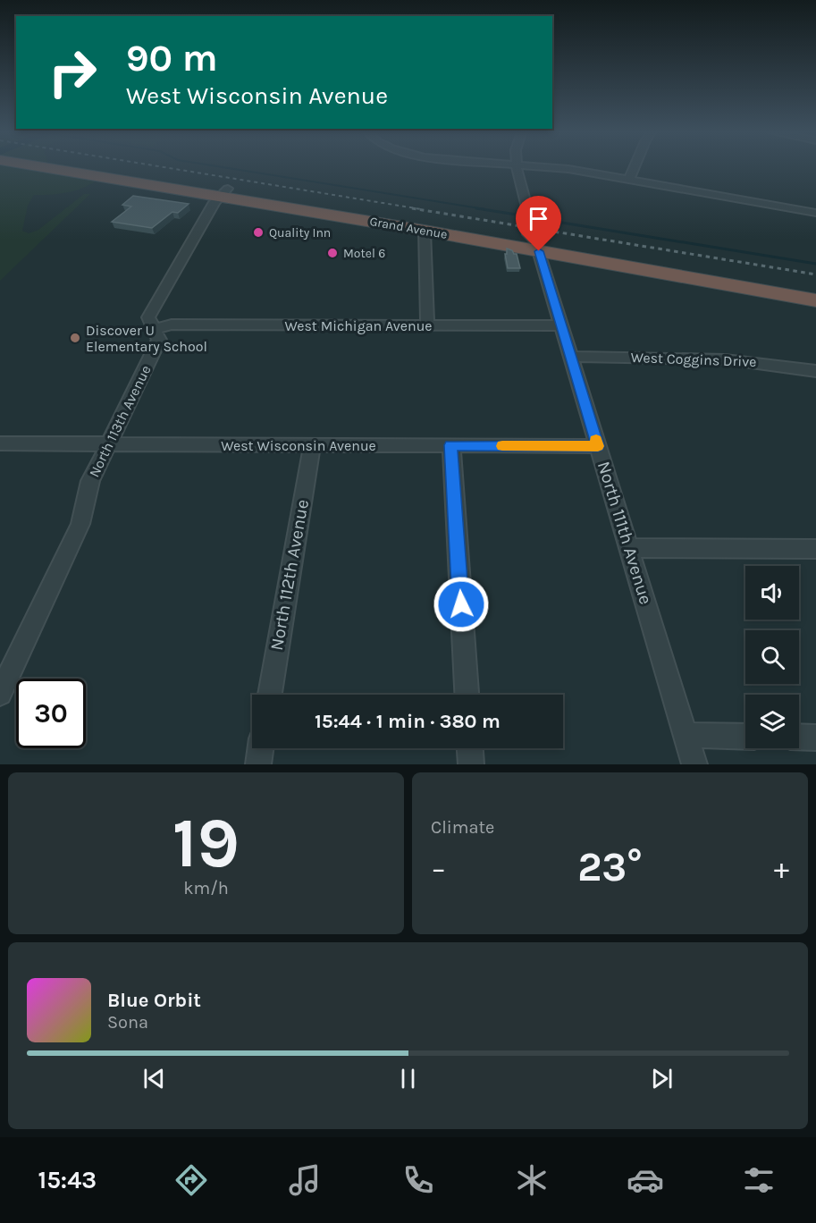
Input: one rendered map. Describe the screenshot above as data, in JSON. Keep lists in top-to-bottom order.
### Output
{
  "streets": {
    "highway": ["Grand Avenue"],
    "street": [
      "West Michigan Avenue",
      "West Coggins Drive",
      "North 113th Avenue",
      "West Wisconsin Avenue",
      "North 111th Avenue",
      "North 112th Avenue"
    ]
  },
  "crossings": [
    ["Grand Avenue", "North 113th Avenue"],
    ["Grand Avenue", "North 111th Avenue"],
    ["West Michigan Avenue", "North 113th Avenue"],
    ["West Michigan Avenue", "North 111th Avenue"],
    ["West Coggins Drive", "North 111th Avenue"],
    ["North 113th Avenue", "West Wisconsin Avenue"],
    ["West Wisconsin Avenue", "North 111th Avenue"],
    ["West Wisconsin Avenue", "North 112th Avenue"]
  ],
  "places": ["Quality Inn", "Motel 6", "Discover U Elementary School"],
  "page": {
    "turn": ["90 m", "West Wisconsin Avenue"],
    "limit": "30",
    "trip": "15:44 · 1 min · 380 m",
    "tile": [
      ["19", "km/h"],
      "Climate"
    ],
    "heat": ["−", "23°", "+"],
    "song": ["Blue Orbit", "Sona"],
    "tabs": "15:43"
  }
}
